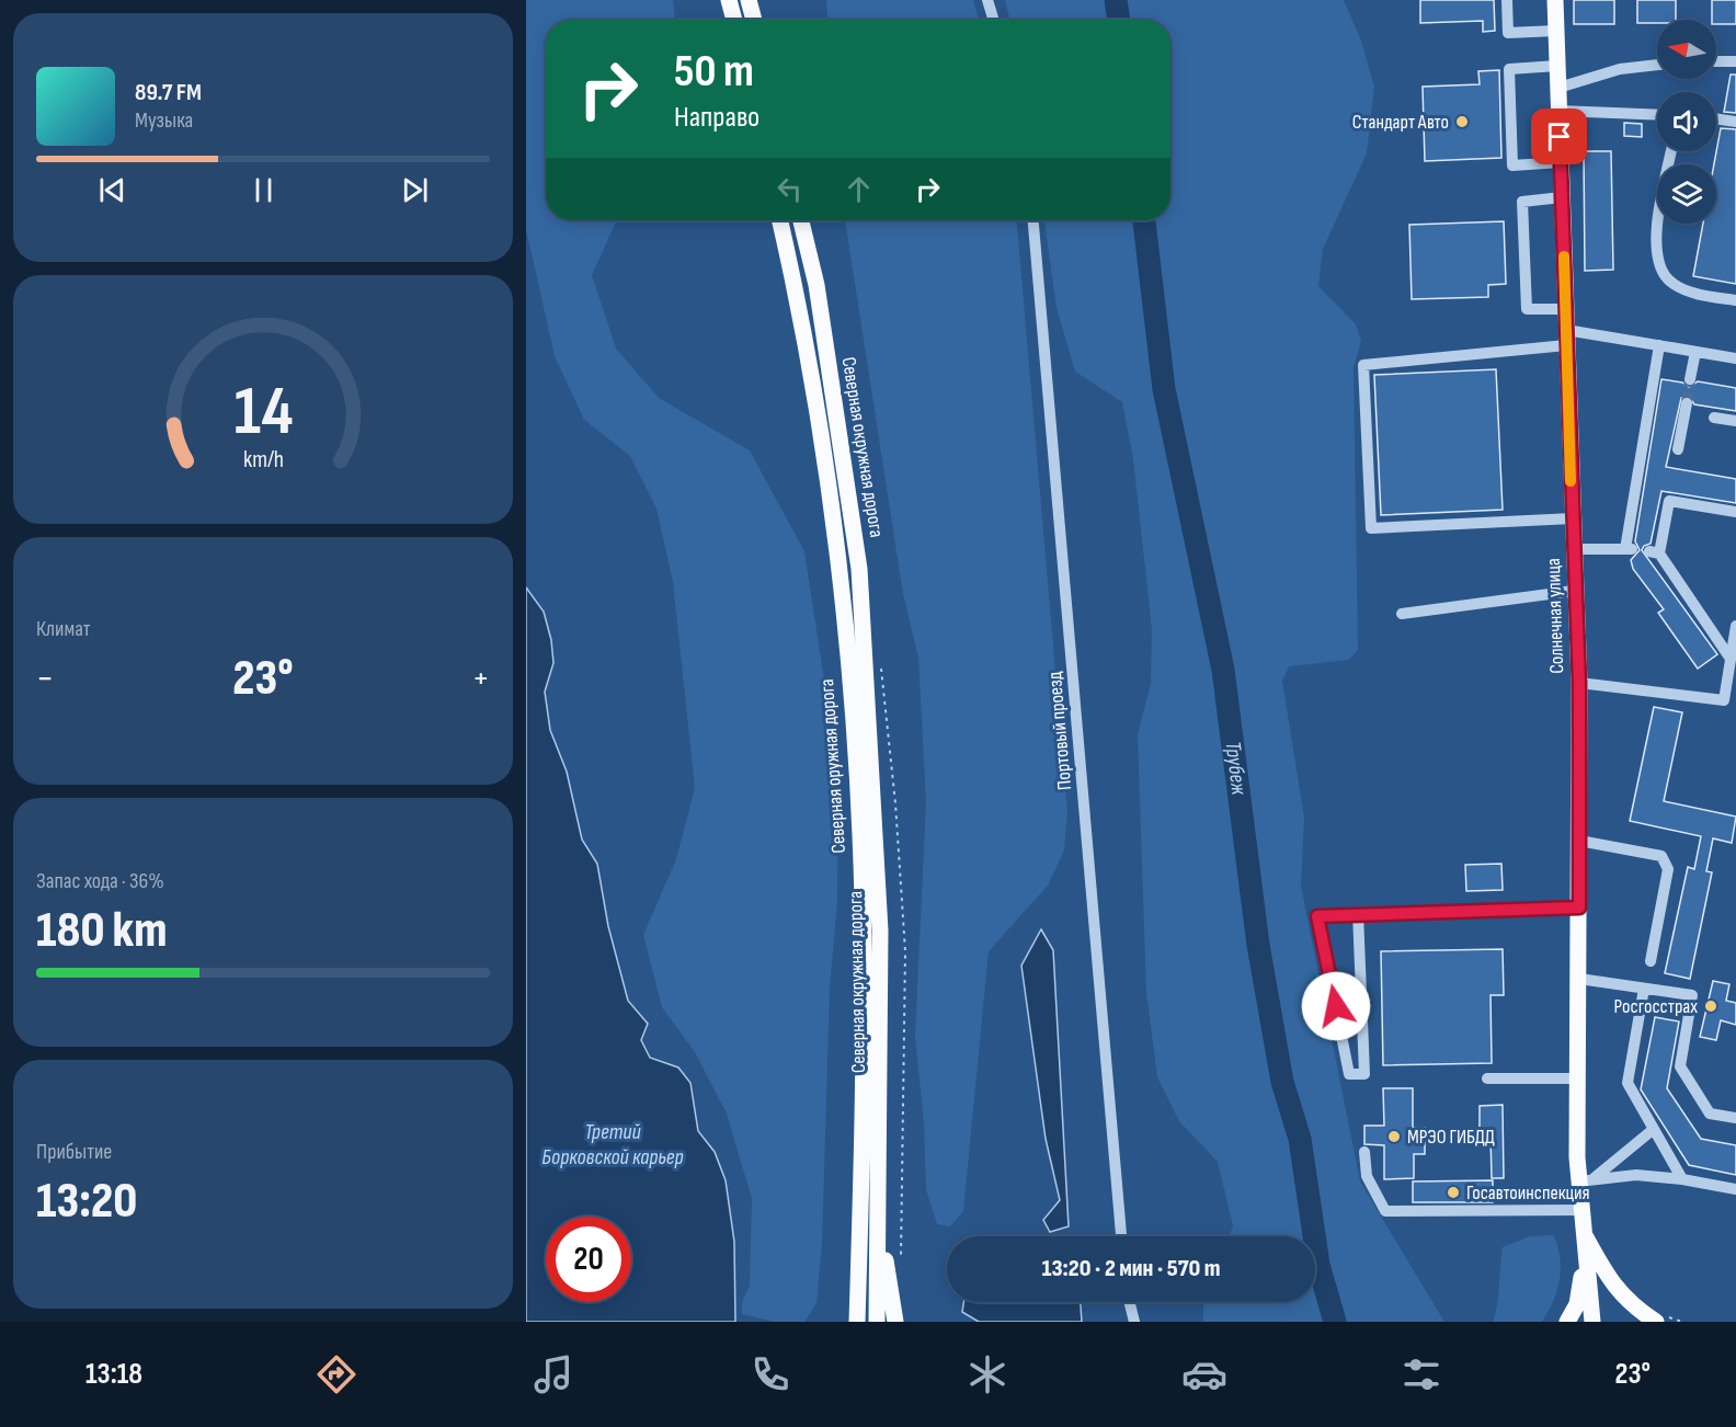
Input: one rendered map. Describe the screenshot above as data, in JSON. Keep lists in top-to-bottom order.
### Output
{
  "streets": {
    "main road": ["Северная окружная дорога", "Солнечная улица", "Северная оружная дорога"],
    "street": ["Портовый проезд"]
  },
  "water": ["Трубеж", "Третий Борковской карьер"],
  "places": [
    "Стандарт Авто",
    "Росгосстрах",
    "МРЭО ГИБДД",
    "Госавтоинспекция"
  ],
  "north": "left",
  "page": {
    "turn": ["50 m", "Направо"],
    "song": ["89.7 FM", "Музыка"],
    "tile": [
      "Климат",
      ["Запас хода · 36%", "180 km"],
      ["Прибытие", "13:20"]
    ],
    "heat": ["−", "23°", "+"],
    "limit": "20",
    "trip": "13:20 · 2 мин · 570 m",
    "tabs": ["13:18", "23°"],
    "gauge": ["14", "km/h"]
  }
}
